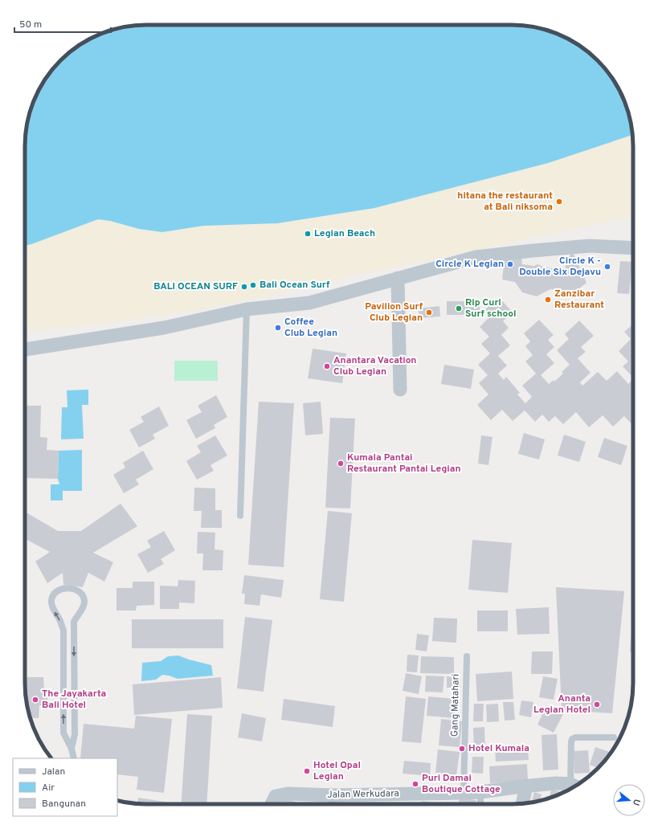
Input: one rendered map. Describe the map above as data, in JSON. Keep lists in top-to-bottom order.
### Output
{
  "streets": {
    "street": ["Jalan Werkudara"],
    "lane": ["Gang Matahari"]
  },
  "crossings": [
    ["Gang Matahari", "Jalan Werkudara"]
  ],
  "places": [
    "hitana the restaurant at Bali niksoma",
    "Legian Beach",
    "Circle K Legian",
    "Circle K - Double Six Dejavu",
    "Bali Ocean Surf",
    "BALI OCEAN SURF",
    "Zanzibar Restaurant",
    "Rip Curl Surf school",
    "Pavilion Surf Club Legian",
    "Coffee Club Legian",
    "Anantara Vacation Club Legian",
    "Kumala Pantai Restaurant Pantai Legian",
    "The Jayakarta Bali Hotel",
    "Ananta Legian Hotel",
    "Hotel Kumala",
    "Hotel Opal Legian",
    "Puri Damai Boutique Cottage"
  ],
  "legend": ["Jalan", "Air", "Bangunan"],
  "scale_bar": "50 m",
  "north": "right"
}
